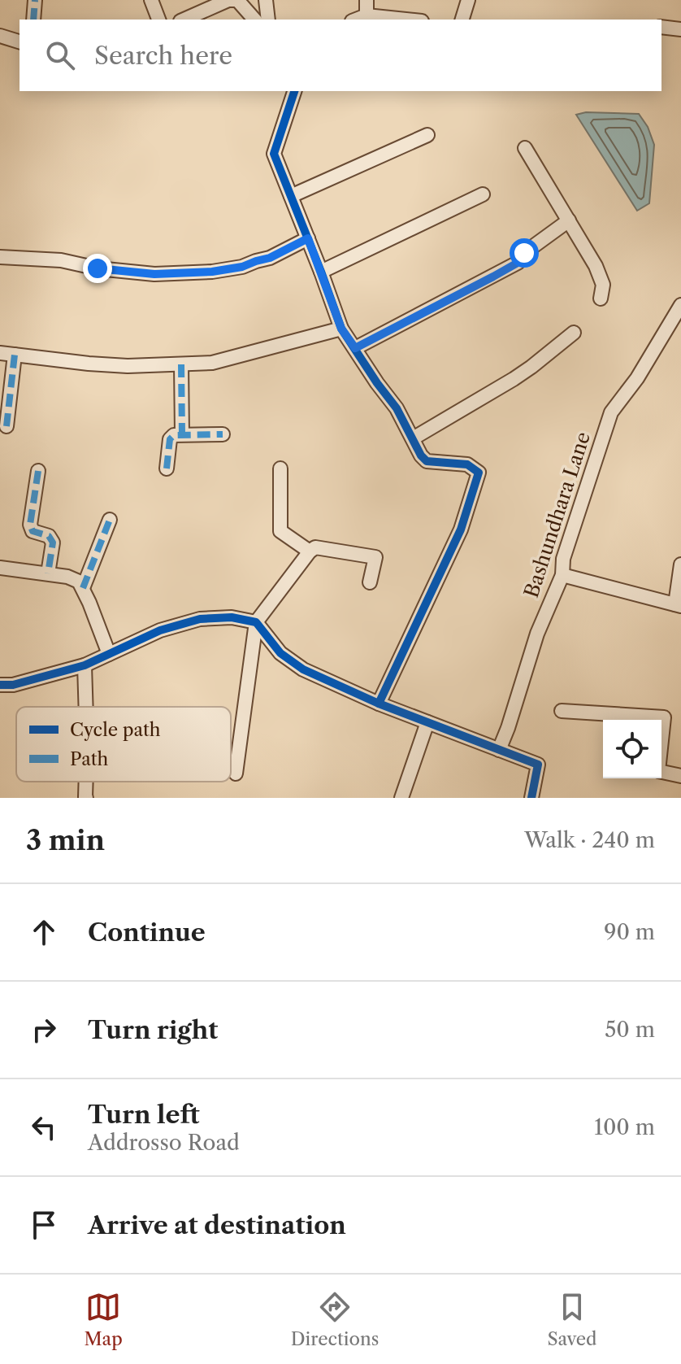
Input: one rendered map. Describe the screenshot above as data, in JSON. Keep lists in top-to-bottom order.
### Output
{
  "streets": {
    "street": ["Bashundhara Lane"]
  },
  "legend": ["Cycle path", "Path"],
  "page": {
    "search": "Search here",
    "heading": ["3 min", "Walk · 240 m"],
    "list": [
      ["Continue", "90 m"],
      ["Turn right", "50 m"],
      ["Turn left", "Addrosso Road", "100 m"],
      "Arrive at destination"
    ],
    "nav": ["Map", "Directions", "Saved"]
  }
}
